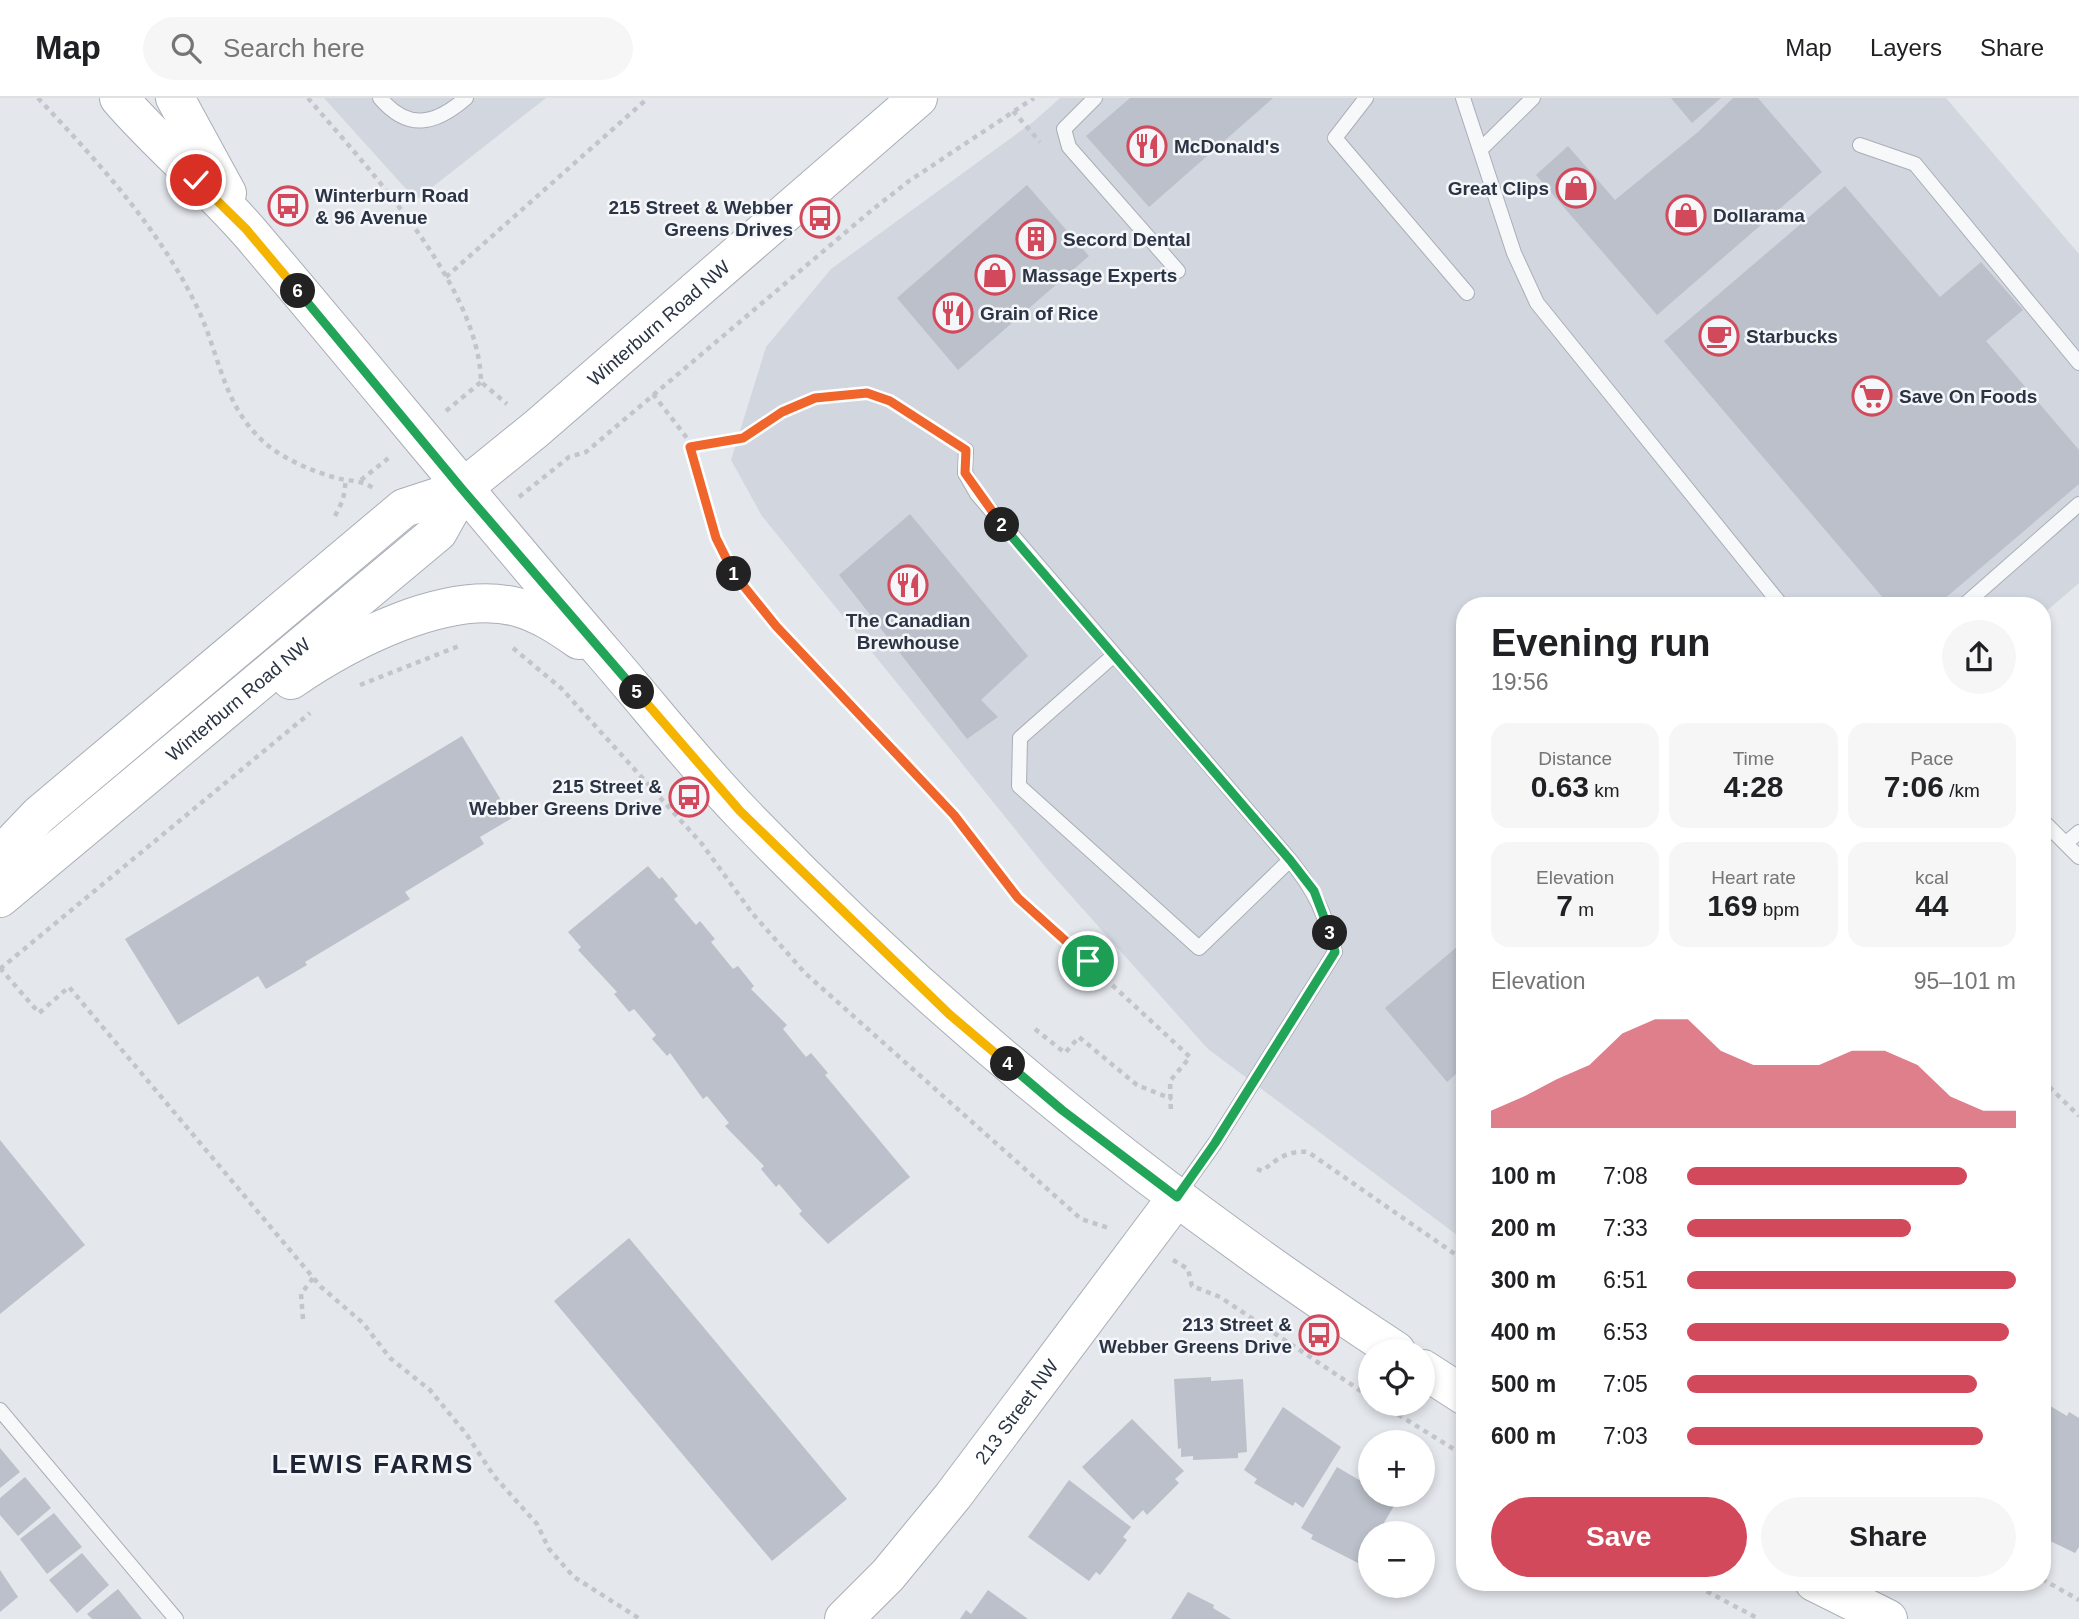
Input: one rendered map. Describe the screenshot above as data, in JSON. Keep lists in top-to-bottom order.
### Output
{
  "streets": {
    "main road": ["Winterburn Road NW", "213 Street NW"]
  },
  "districts": ["LEWIS FARMS"],
  "places": {
    "restaurant": ["McDonald's", "Grain of Rice", "The Canadian Brewhouse"],
    "shop": ["Great Clips", "Dollarama", "Massage Experts"],
    "bus stop": [
      "Winterburn Road & 96 Avenue",
      "215 Street & Webber Greens Drives",
      "215 Street & Webber Greens Drive",
      "213 Street & Webber Greens Drive"
    ],
    "building": ["Secord Dental"],
    "cafe": ["Starbucks"],
    "supermarket": ["Save On Foods"]
  },
  "page": {
    "header": "Map",
    "search": "Search here",
    "nav": ["Map", "Layers", "Share"],
    "pins": [
      "6",
      "2",
      "1",
      "5",
      "3",
      "4"
    ],
    "heading": ["Evening run", "19:56"],
    "stats": [
      ["Distance", "0.63 km"],
      ["Time", "4:28"],
      ["Pace", "7:06 /km"],
      ["Elevation", "7 m"],
      ["Heart rate", "169 bpm"],
      ["kcal", "44"]
    ],
    "chart": ["Elevation", "95–101 m"],
    "list": [
      {
        "name": "100 m",
        "note": "7:08"
      },
      {
        "name": "200 m",
        "note": "7:33"
      },
      {
        "name": "300 m",
        "note": "6:51"
      },
      {
        "name": "400 m",
        "note": "6:53"
      },
      {
        "name": "500 m",
        "note": "7:05"
      },
      {
        "name": "600 m",
        "note": "7:03"
      }
    ],
    "map_buttons": ["+", "−"],
    "buttons": ["Save", "Share"]
  }
}
